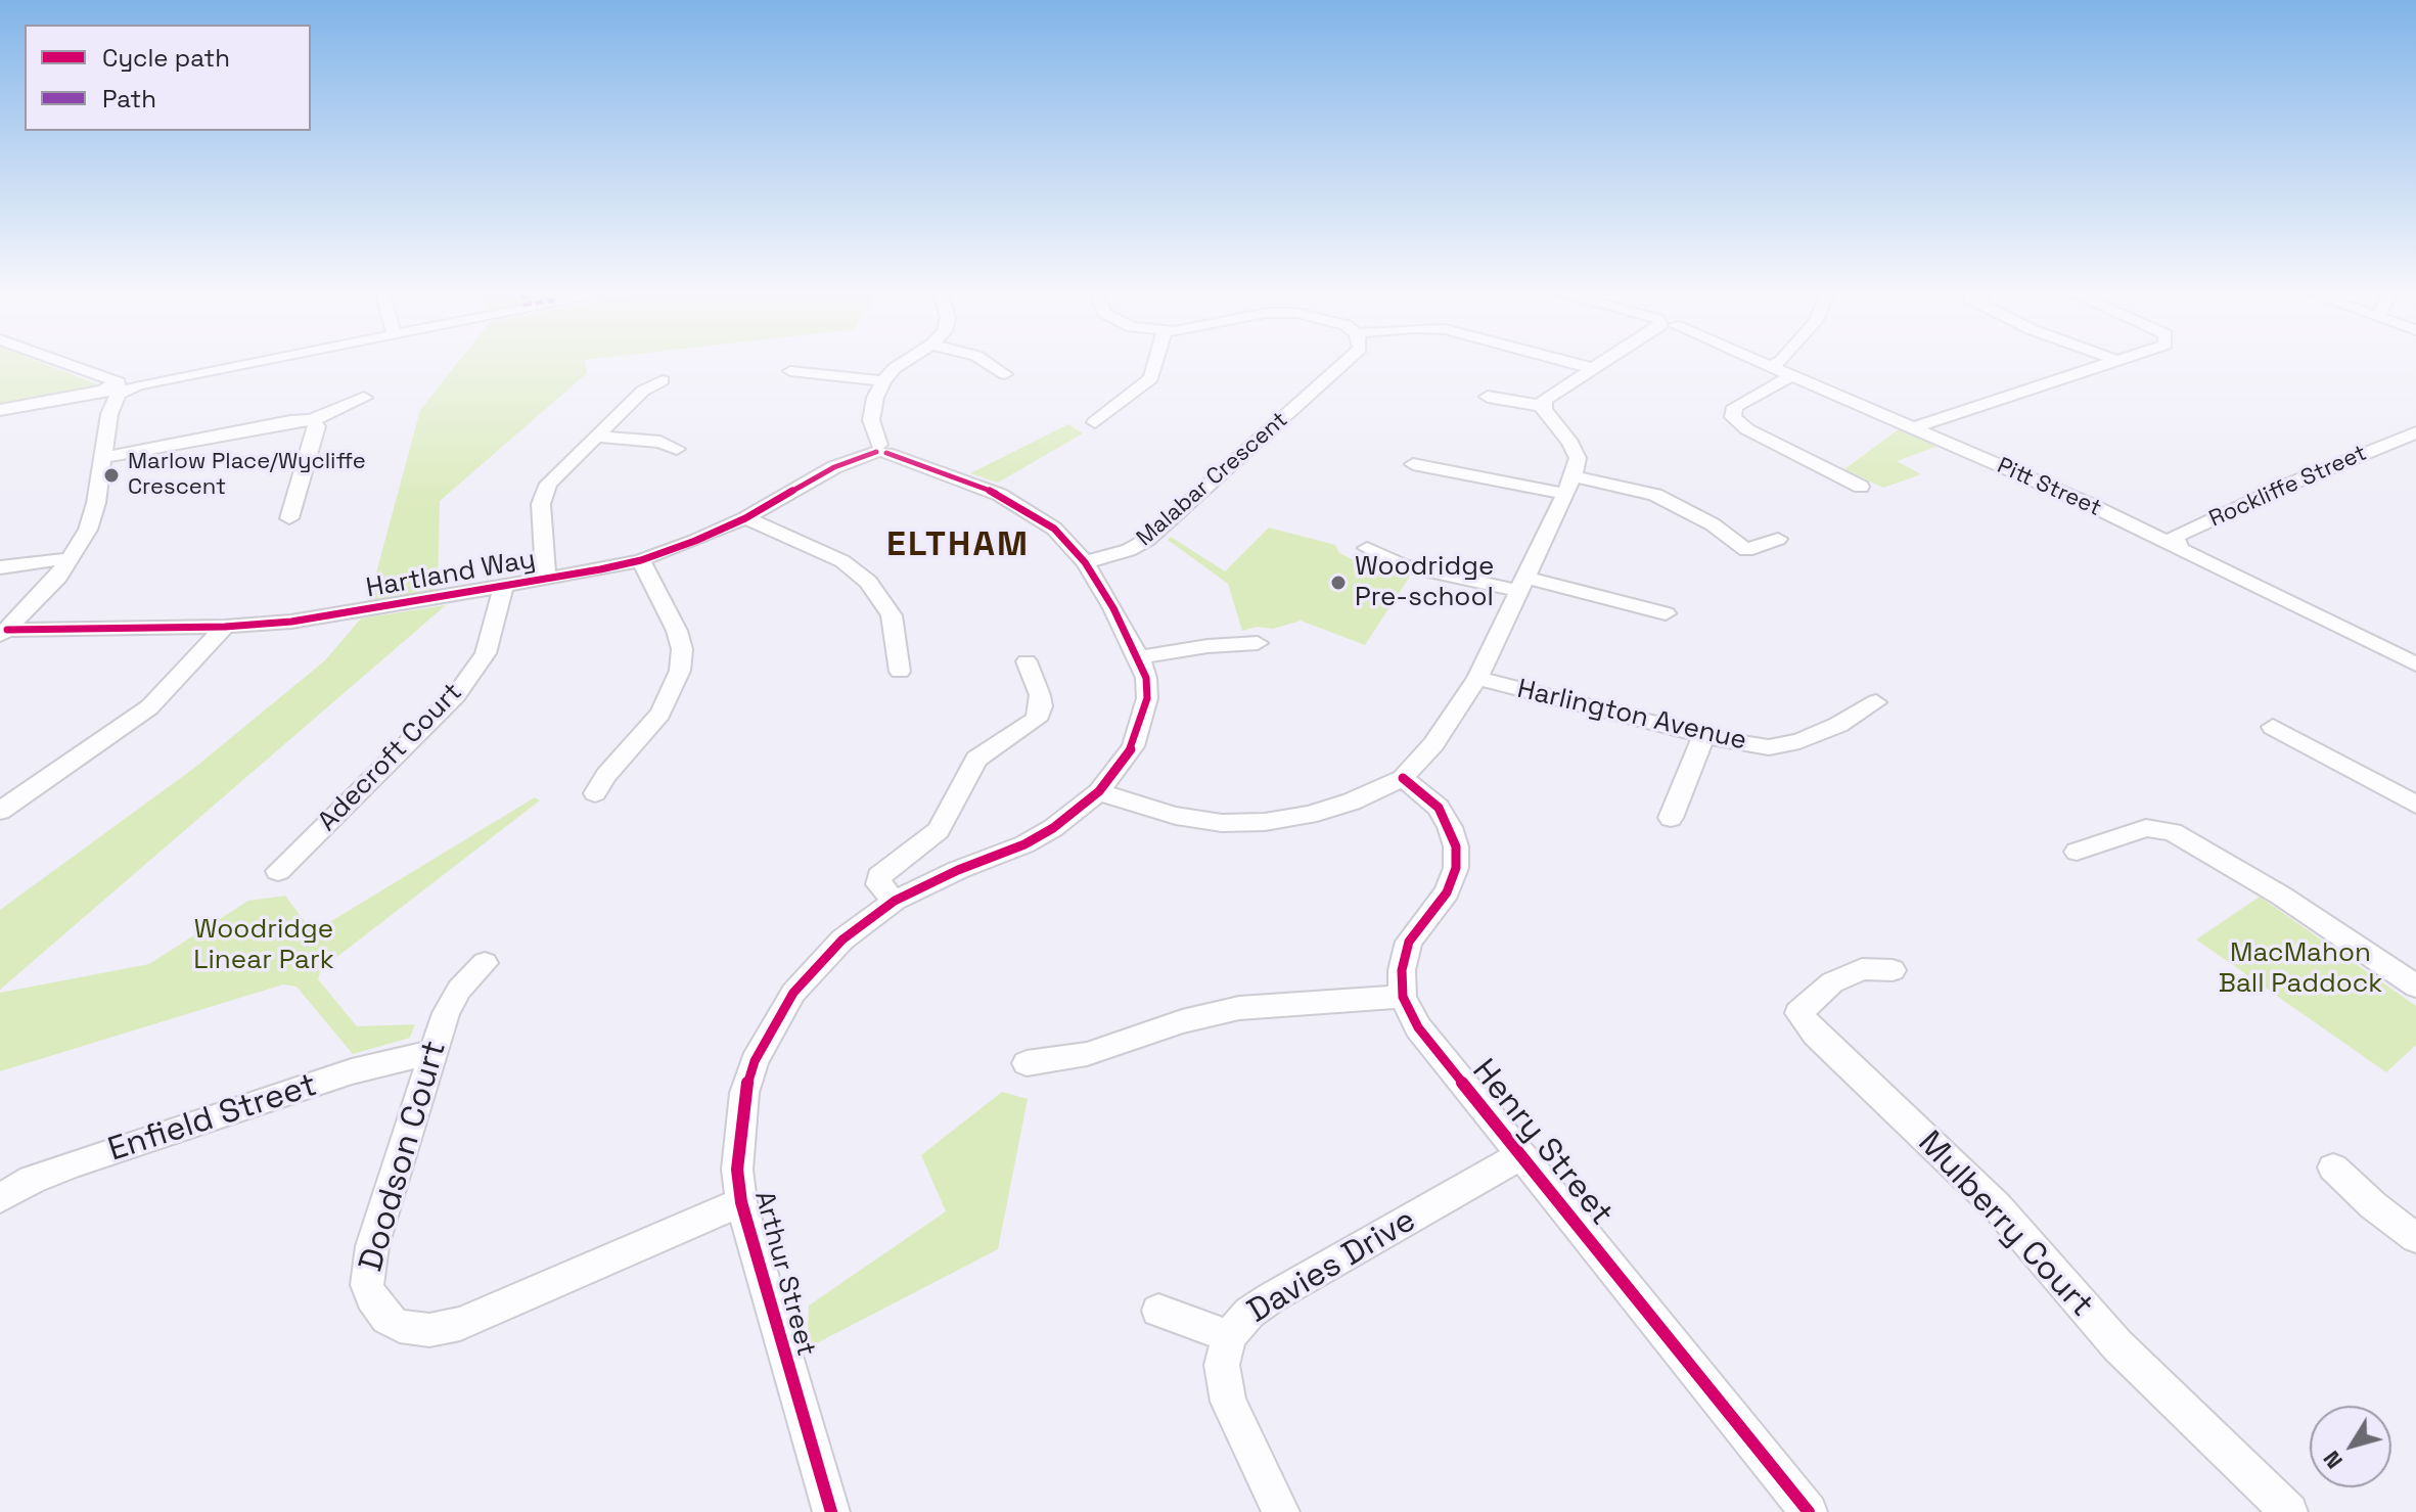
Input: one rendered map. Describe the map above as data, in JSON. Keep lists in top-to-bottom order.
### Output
{
  "streets": {
    "street": [
      "Malabar Crescent",
      "Rockliffe Street",
      "Pitt Street",
      "Hartland Way",
      "Harlington Avenue",
      "Adecroft Court",
      "Enfield Street",
      "Henry Street",
      "Doodson Court",
      "Mulberry Court",
      "Davies Drive",
      "Arthur Street"
    ]
  },
  "crossings": [
    ["Malabar Crescent", "Arthur Street"],
    ["Rockliffe Street", "Pitt Street"],
    ["Hartland Way", "Adecroft Court"],
    ["Hartland Way", "Arthur Street"],
    ["Enfield Street", "Doodson Court"],
    ["Henry Street", "Davies Drive"],
    ["Doodson Court", "Arthur Street"]
  ],
  "districts": ["ELTHAM"],
  "parks": ["Woodridge Linear Park", "MacMahon Ball Paddock"],
  "places": ["Marlow Place/Wycliffe Crescent", "Woodridge Pre-school"],
  "legend": ["Cycle path", "Path"],
  "north": "bottom left"
}
